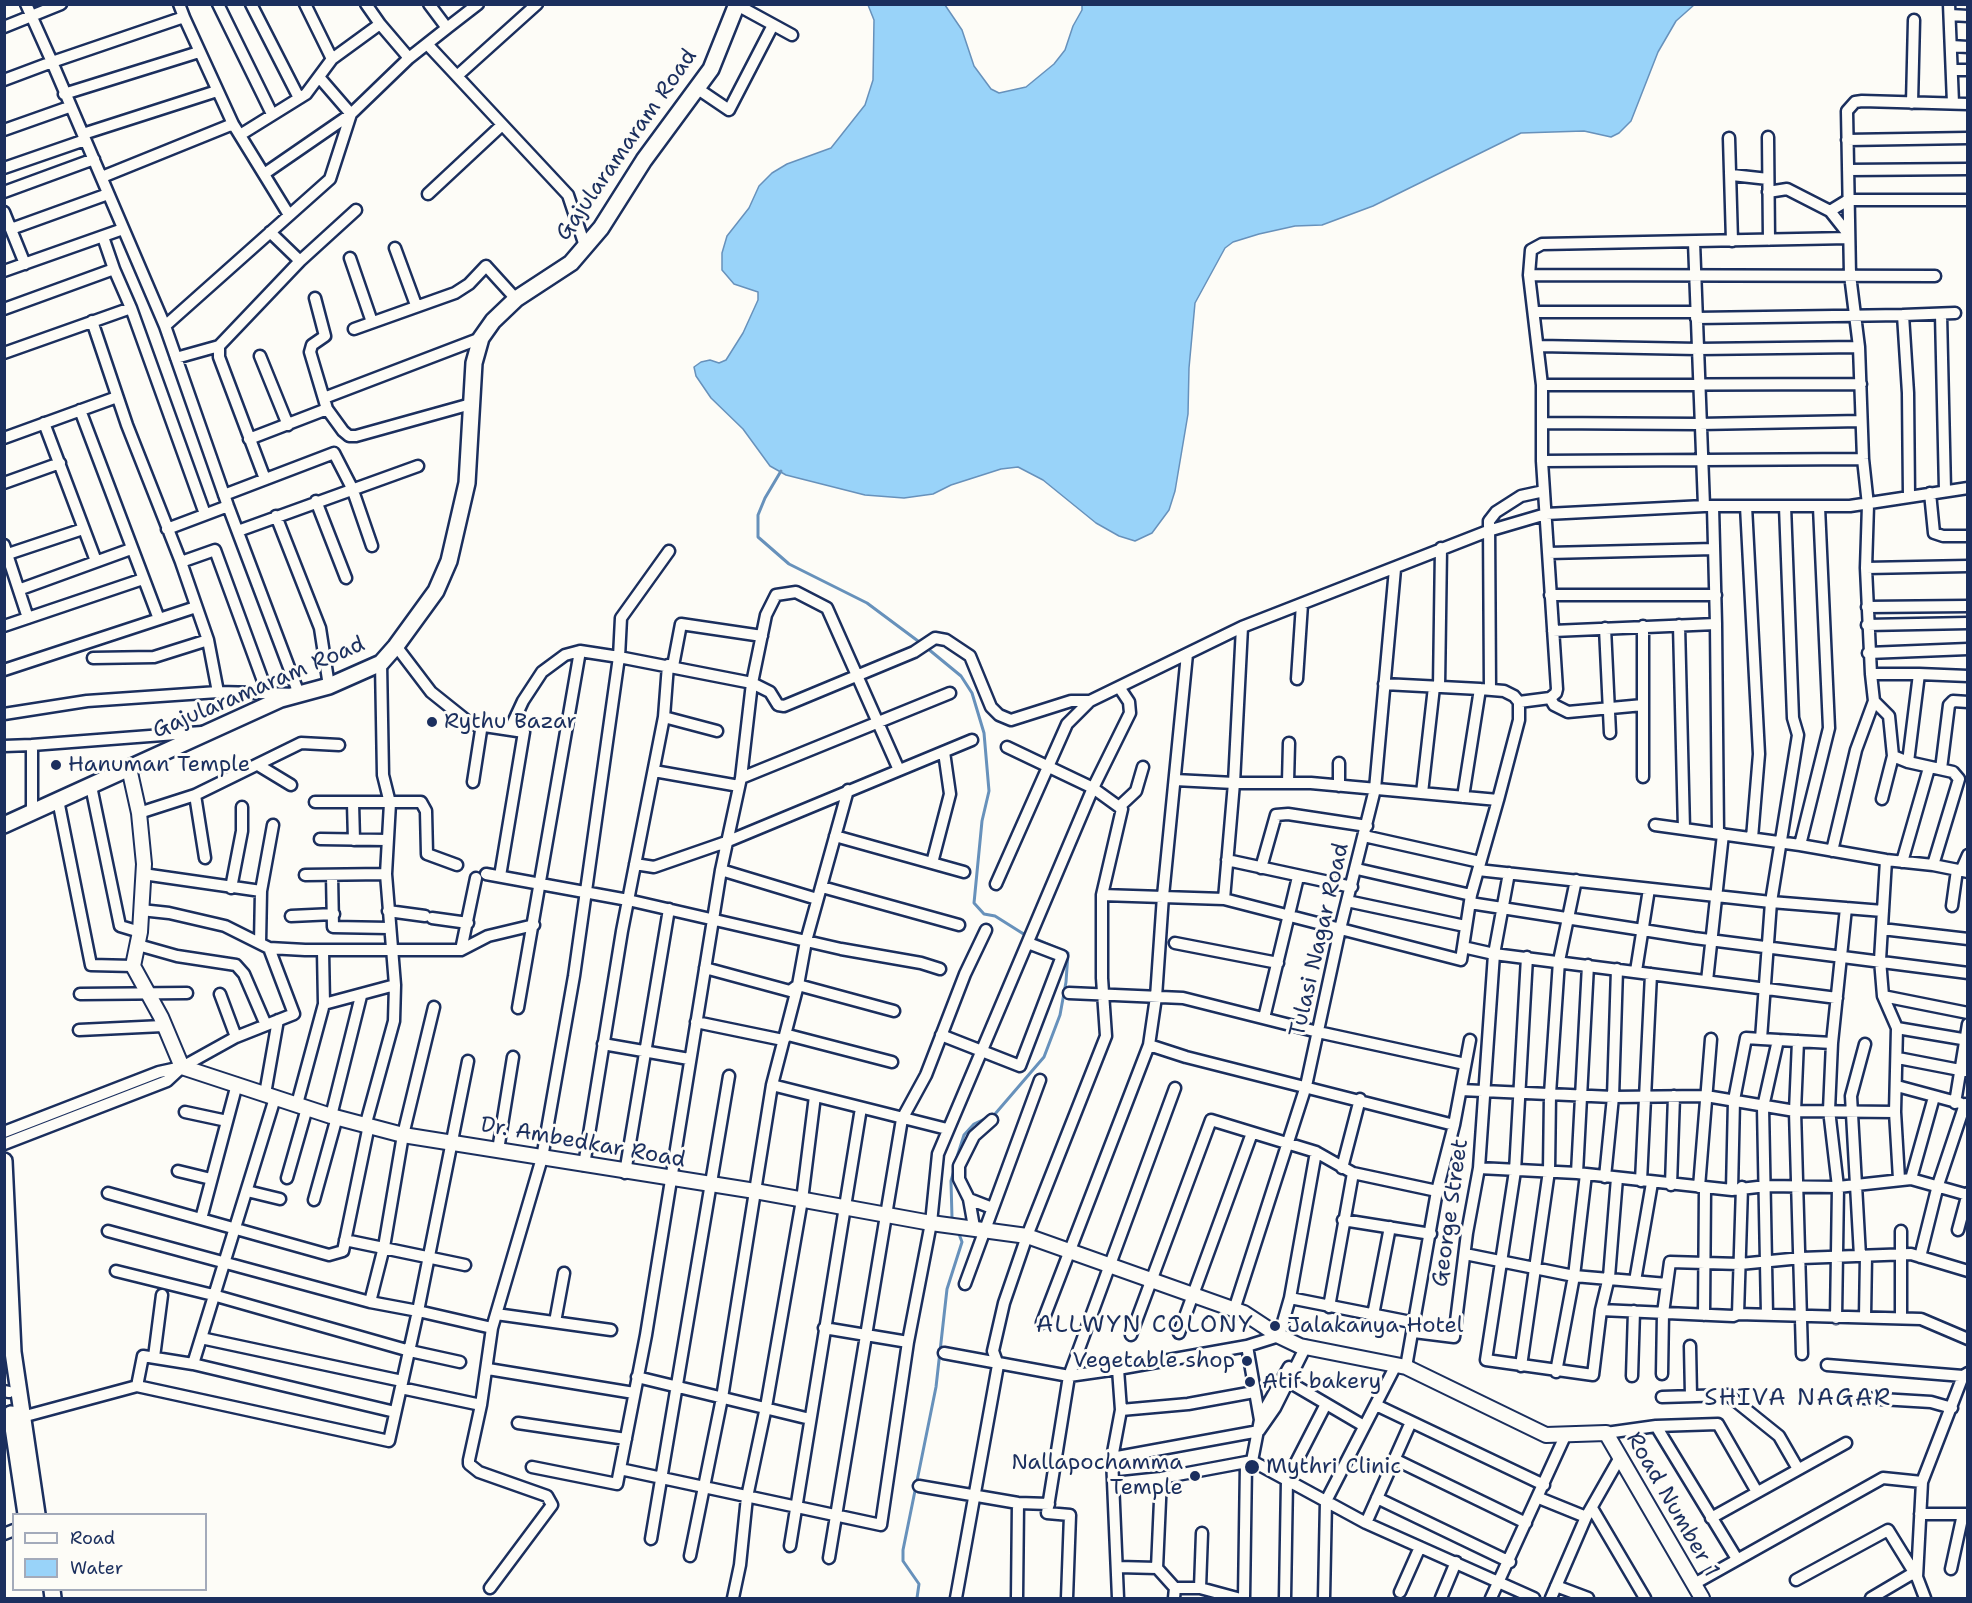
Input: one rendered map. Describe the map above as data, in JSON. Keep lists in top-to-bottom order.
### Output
{
  "streets": {
    "main road": ["Gajularamaram Road"],
    "street": [
      "Tulasi Nagar Road",
      "Dr. Ambedkar Road",
      "George Street",
      "Road Number 1"
    ]
  },
  "crossings": [
    ["Tulasi Nagar Road", "Dr. Ambedkar Road"],
    ["Dr. Ambedkar Road", "Road Number 1"]
  ],
  "districts": ["ALLWYN COLONY", "SHIVA NAGAR"],
  "places": [
    "Rythu Bazar",
    "Hanuman Temple",
    "Jalakanya Hotel",
    "Vegetable shop",
    "Atif bakery",
    "Mythri Clinic",
    "Nallapochamma Temple"
  ],
  "legend": ["Road", "Water"]
}
